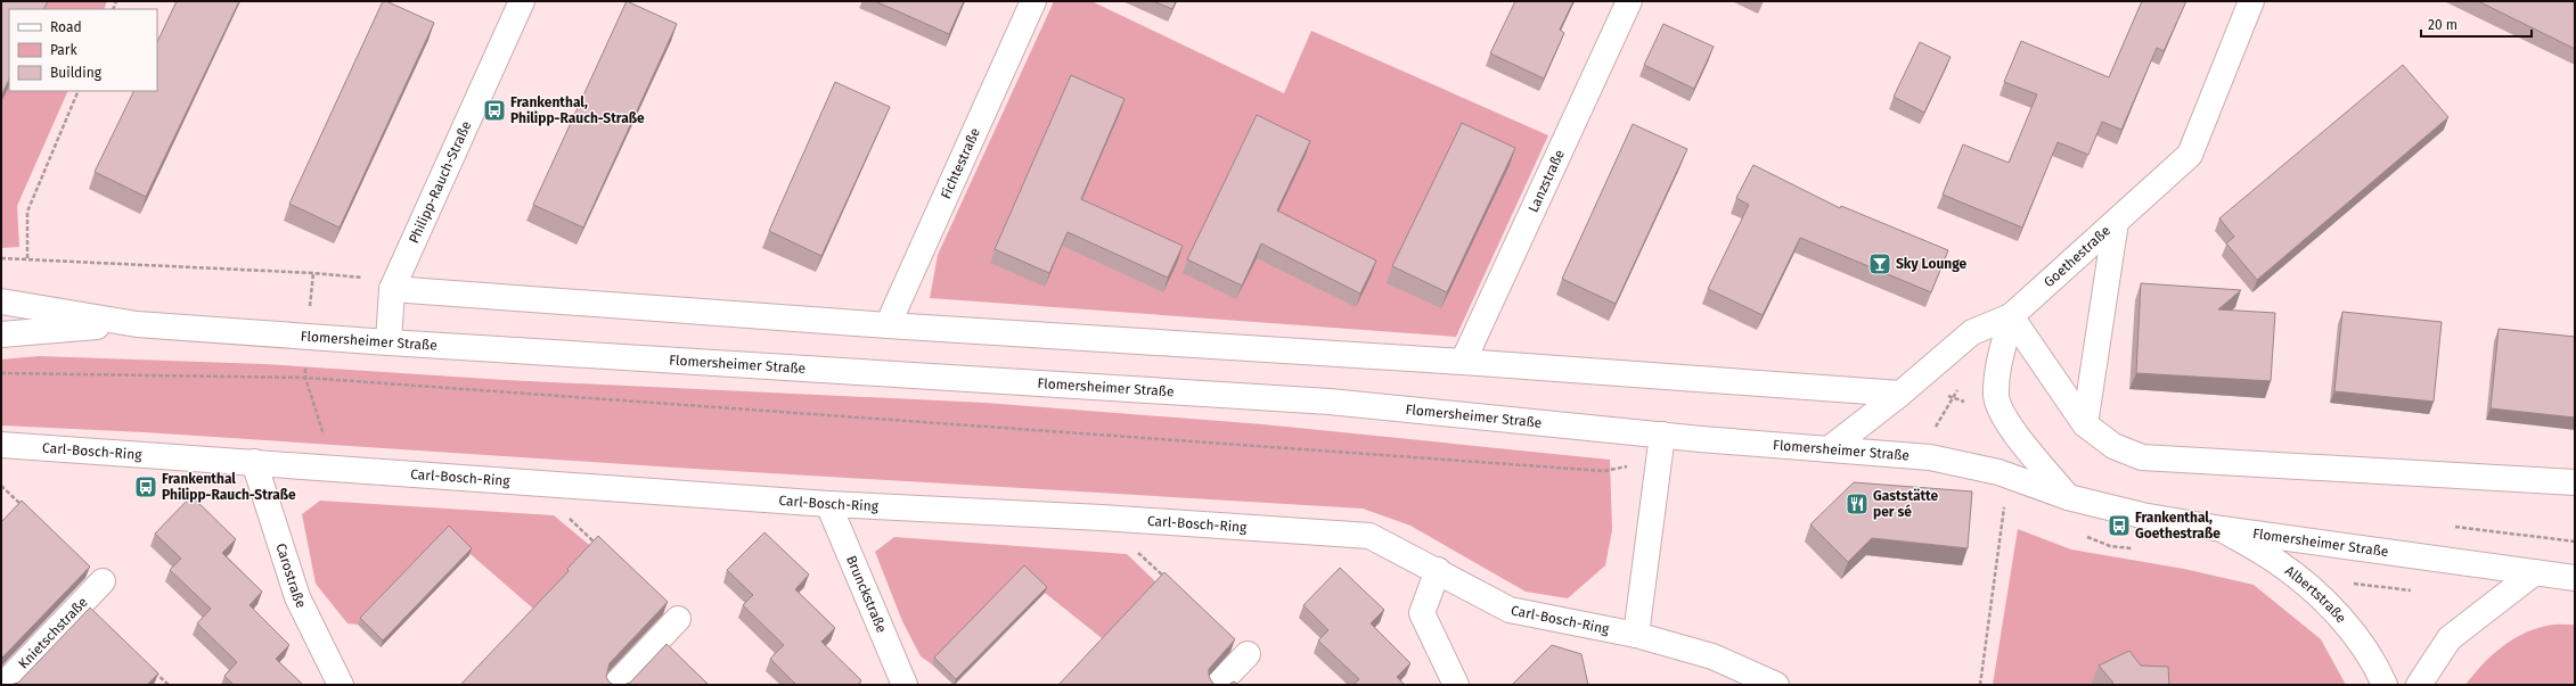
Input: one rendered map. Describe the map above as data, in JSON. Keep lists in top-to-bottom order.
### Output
{
  "streets": {
    "street": [
      "Fichtestraße",
      "Lanzstraße",
      "Philipp-Rauch-Straße",
      "Goethestraße",
      "Flomersheimer Straße",
      "Carl-Bosch-Ring",
      "Carostraße",
      "Brunckstraße",
      "Albertstraße",
      "Knietschstraße"
    ]
  },
  "crossings": [
    ["Philipp-Rauch-Straße", "Flomersheimer Straße"],
    ["Goethestraße", "Flomersheimer Straße"],
    ["Flomersheimer Straße", "Albertstraße"],
    ["Carl-Bosch-Ring", "Carostraße"],
    ["Carl-Bosch-Ring", "Brunckstraße"]
  ],
  "places": {
    "bus stop": ["Frankenthal, Philipp-Rauch-Straße", "Frankenthal Philipp-Rauch-Straße", "Frankenthal, Goethestraße"],
    "bar": ["Sky Lounge"],
    "restaurant": ["Gaststätte per sé"]
  },
  "legend": ["Road", "Park", "Building"],
  "scale_bar": "20 m"
}
